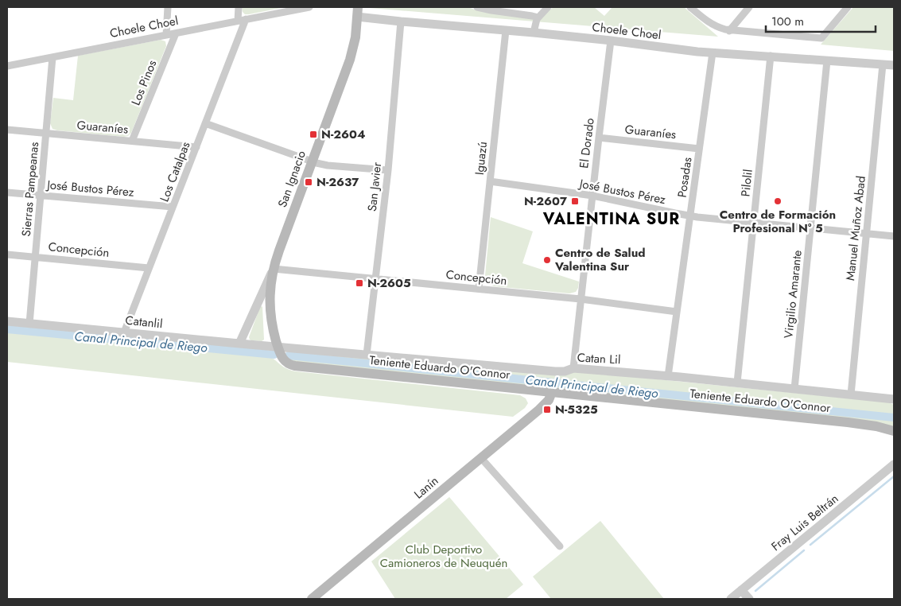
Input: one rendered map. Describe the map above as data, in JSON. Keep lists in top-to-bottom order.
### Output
{
  "streets": {
    "main road": ["San Ignacio", "Teniente Eduardo O'Connor", "Lanín"],
    "street": [
      "Choele Choel",
      "Los Pinos",
      "Guaraníes",
      "El Dorado",
      "Iguazú",
      "Los Catalpas",
      "Posadas",
      "Pilolil",
      "San Javier",
      "José Bustos Pérez",
      "Sierras Pampeanas",
      "Manuel Muñoz Abad",
      "Concepción",
      "Virgilio Amarante",
      "Catanlil",
      "Catan Lil",
      "Fray Luis Beltrán"
    ]
  },
  "crossings": [
    ["Choele Choel", "Los Pinos"],
    ["Choele Choel", "El Dorado"],
    ["Choele Choel", "Iguazú"],
    ["Choele Choel", "Los Catalpas"],
    ["Choele Choel", "Posadas"],
    ["Choele Choel", "San Ignacio"],
    ["Choele Choel", "Pilolil"],
    ["Choele Choel", "San Javier"],
    ["Choele Choel", "Sierras Pampeanas"],
    ["Choele Choel", "Manuel Muñoz Abad"],
    ["Choele Choel", "Virgilio Amarante"],
    ["Los Pinos", "Guaraníes"],
    ["Guaraníes", "El Dorado"],
    ["Guaraníes", "Los Catalpas"],
    ["Guaraníes", "Posadas"],
    ["Guaraníes", "Sierras Pampeanas"],
    ["El Dorado", "José Bustos Pérez"],
    ["El Dorado", "Concepción"],
    ["El Dorado", "Catan Lil"],
    ["Iguazú", "José Bustos Pérez"],
    ["Iguazú", "Concepción"],
    ["Los Catalpas", "José Bustos Pérez"],
    ["Los Catalpas", "Concepción"],
    ["Los Catalpas", "Catanlil"],
    ["Posadas", "José Bustos Pérez"],
    ["Posadas", "Concepción"],
    ["Posadas", "Catan Lil"],
    ["San Ignacio", "Concepción"],
    ["San Ignacio", "Catanlil"],
    ["San Ignacio", "Catan Lil"],
    ["San Ignacio", "Teniente Eduardo O'Connor"],
    ["Pilolil", "José Bustos Pérez"],
    ["Pilolil", "Catan Lil"],
    ["San Javier", "Concepción"],
    ["San Javier", "Catan Lil"],
    ["José Bustos Pérez", "Sierras Pampeanas"],
    ["José Bustos Pérez", "Manuel Muñoz Abad"],
    ["José Bustos Pérez", "Virgilio Amarante"],
    ["Sierras Pampeanas", "Concepción"],
    ["Sierras Pampeanas", "Catanlil"],
    ["Manuel Muñoz Abad", "Catan Lil"],
    ["Virgilio Amarante", "Catan Lil"],
    ["Catanlil", "Catan Lil"],
    ["Catanlil", "Teniente Eduardo O'Connor"],
    ["Catan Lil", "Teniente Eduardo O'Connor"],
    ["Teniente Eduardo O'Connor", "Lanín"]
  ],
  "districts": ["VALENTINA SUR"],
  "water": ["Canal Principal de Riego"],
  "parks": ["Club Deportivo Camioneros de Neuquén"],
  "places": {
    "transit": [
      "N-2604",
      "N-2637",
      "N-2607",
      "N-2605",
      "N-5325"
    ],
    "other": ["Centro de Formación Profesional N° 5", "Centro de Salud Valentina Sur"]
  },
  "scale_bar": "100 m"
}
